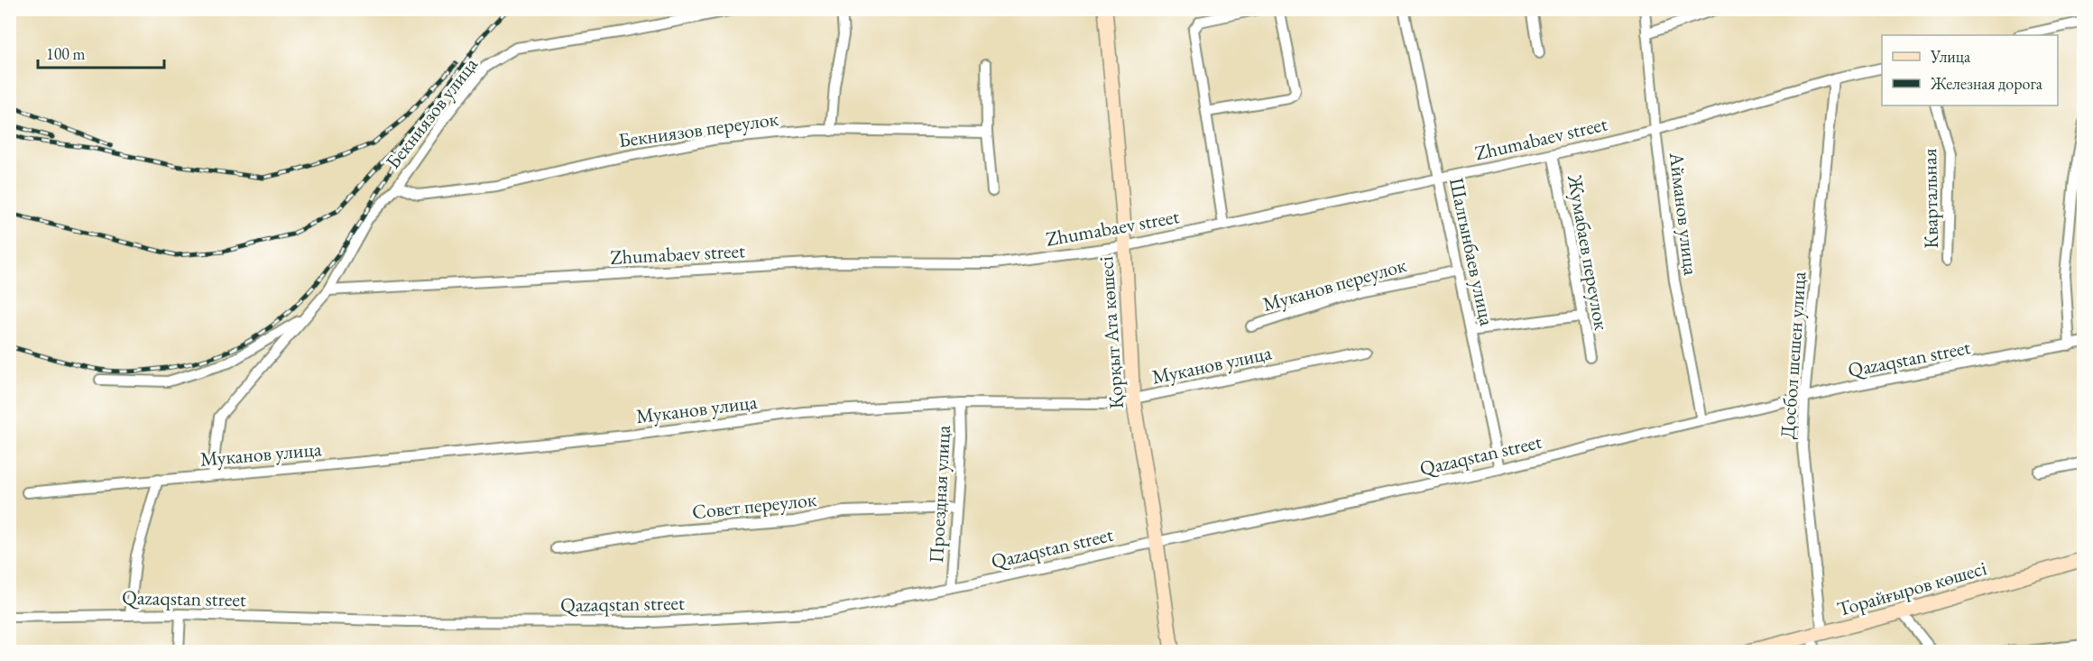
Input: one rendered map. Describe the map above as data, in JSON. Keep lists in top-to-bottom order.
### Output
{
  "streets": {
    "main road": ["Қорқыт Ата көшесі", "Торайғыров көшесі"],
    "street": [
      "Бекниязов улица",
      "Бекниязов переулок",
      "Zhumabaev street",
      "Квартальная",
      "Айманов улица",
      "Шалгынбаев улица",
      "Жумабаев переулок",
      "Муканов переулок",
      "Досбол шешен улица",
      "Qazaqstan street",
      "Муканов улица",
      "Проездная улица",
      "Совет переулок"
    ]
  },
  "crossings": [
    ["Бекниязов улица", "Бекниязов переулок"],
    ["Zhumabaev street", "Айманов улица"],
    ["Zhumabaev street", "Шалгынбаев улица"],
    ["Zhumabaev street", "Жумабаев переулок"],
    ["Zhumabaev street", "Қорқыт Ата көшесі"],
    ["Zhumabaev street", "Досбол шешен улица"],
    ["Айманов улица", "Qazaqstan street"],
    ["Шалгынбаев улица", "Муканов переулок"],
    ["Шалгынбаев улица", "Qazaqstan street"],
    ["Қорқыт Ата көшесі", "Qazaqstan street"],
    ["Қорқыт Ата көшесі", "Муканов улица"],
    ["Досбол шешен улица", "Qazaqstan street"],
    ["Досбол шешен улица", "Торайғыров көшесі"],
    ["Qazaqstan street", "Проездная улица"],
    ["Муканов улица", "Проездная улица"],
    ["Проездная улица", "Совет переулок"]
  ],
  "legend": ["Улица", "Железная дорога"],
  "scale_bar": "100 m"
}
